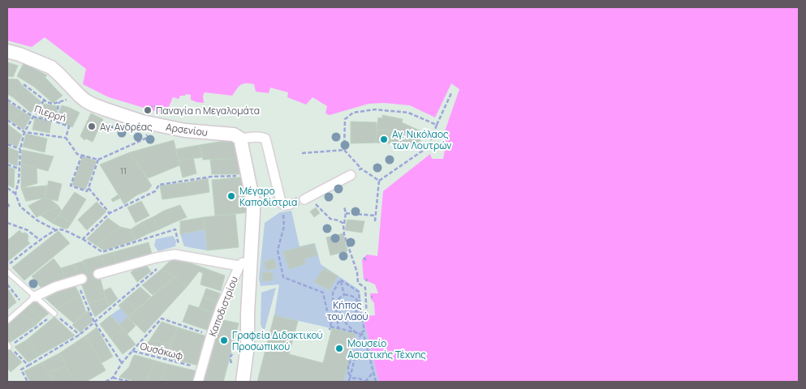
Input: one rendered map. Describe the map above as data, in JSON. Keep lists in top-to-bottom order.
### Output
{
  "streets": {
    "main road": ["Αρσενίου"],
    "street": ["Καποδιστρίου"],
    "path": ["Πιερρή", "Ουσάκωφ"]
  },
  "crossings": [
    ["Καποδιστρίου", "Ουσάκωφ"]
  ],
  "parks": ["Κήπος του Λαού"],
  "places": [
    "Παναγία η Μεγαλομάτα",
    "Αγ. Ανδρέας",
    "Αγ. Νικόλαος των Λουτρών",
    "Μέγαρο Καποδίστρια",
    "Γραφεία Διδακτικού Προσωπικού",
    "Μουσείο Ασιατικής Τέχνης"
  ],
  "house_numbers": ["11"]
}
